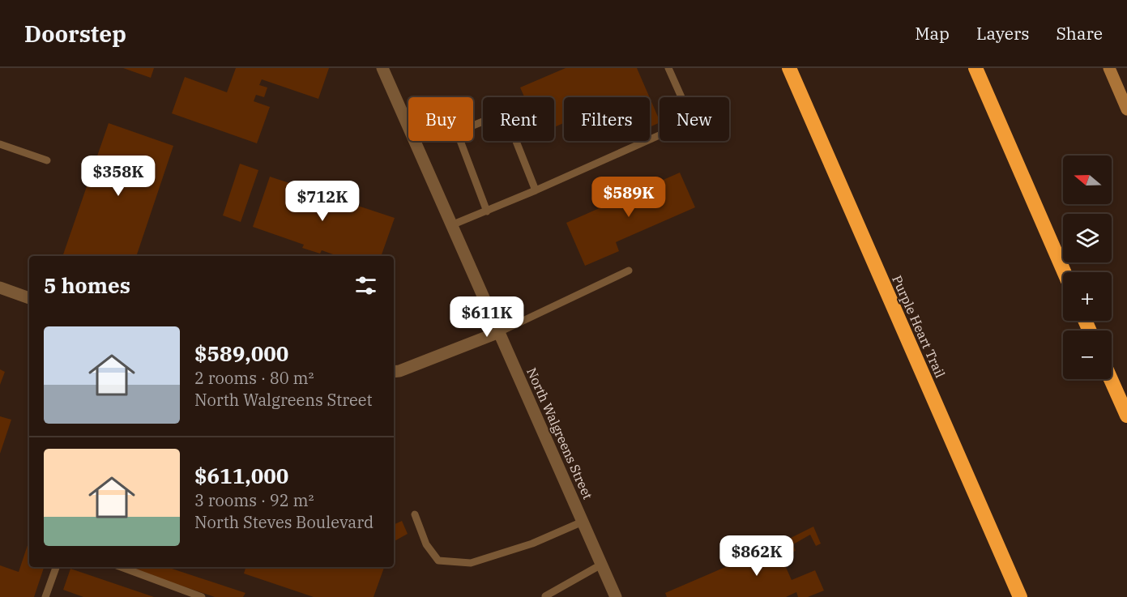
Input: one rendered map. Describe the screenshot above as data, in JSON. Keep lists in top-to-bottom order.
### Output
{
  "streets": {
    "highway": ["Purple Heart Trail"],
    "street": ["North Walgreens Street"]
  },
  "north": "left",
  "page": {
    "header": "Doorstep",
    "nav": ["Map", "Layers", "Share"],
    "chip": [
      "Buy",
      "Rent",
      "Filters",
      "New"
    ],
    "map_buttons": ["+", "−"],
    "price": [
      "$358K",
      "$589K",
      "$712K",
      "$611K",
      "$862K"
    ],
    "heading": "5 homes",
    "list": [
      {
        "name": "$589,000",
        "note": "2 rooms · 80 m² · North Walgreens Street"
      },
      {
        "name": "$611,000",
        "note": "3 rooms · 92 m² · North Steves Boulevard"
      }
    ]
  }
}
